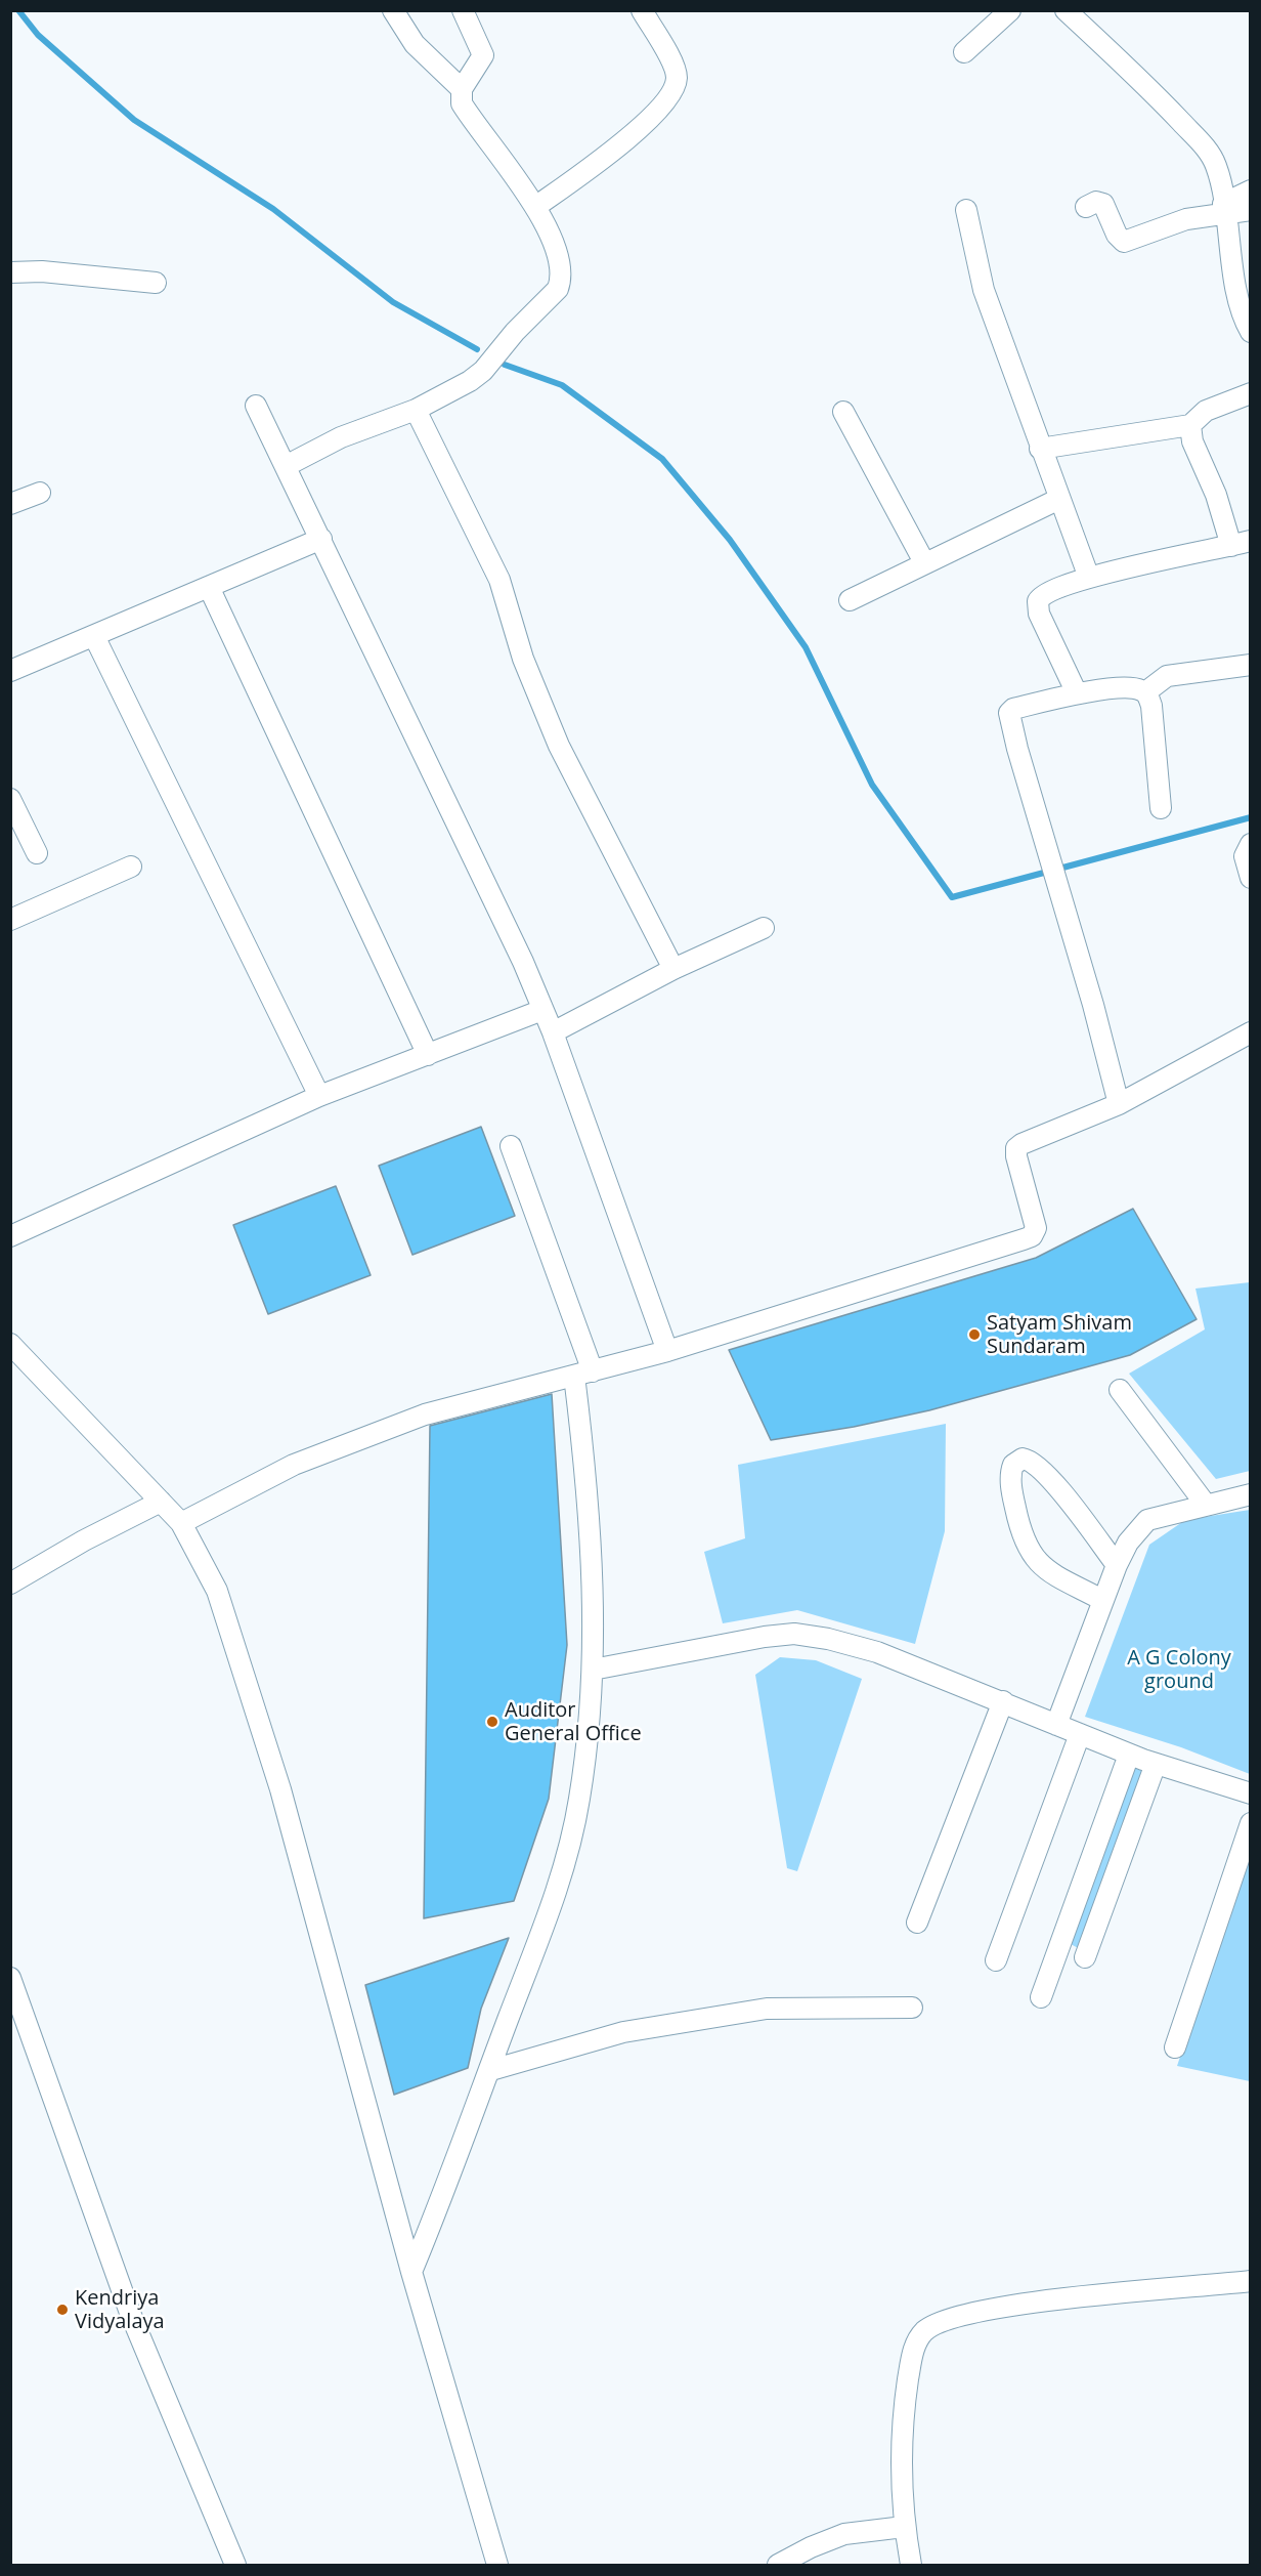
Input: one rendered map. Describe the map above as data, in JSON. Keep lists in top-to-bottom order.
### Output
{
  "parks": ["A G Colony ground"],
  "places": ["Satyam Shivam Sundaram", "Auditor General Office", "Kendriya Vidyalaya"]
}
